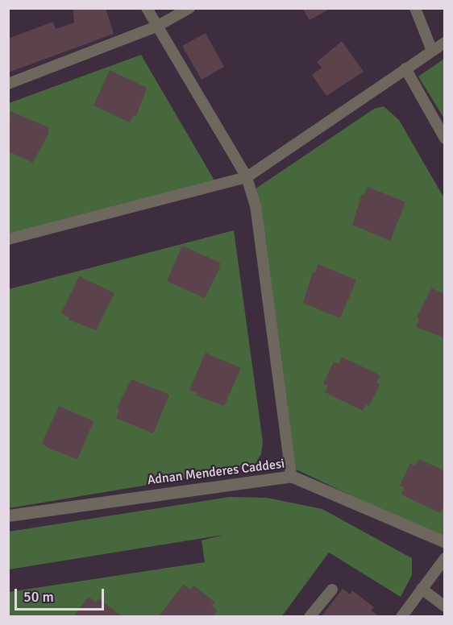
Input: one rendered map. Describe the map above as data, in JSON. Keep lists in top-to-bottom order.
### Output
{
  "streets": {
    "street": ["Adnan Menderes Caddesi"]
  },
  "scale_bar": "50 m"
}
